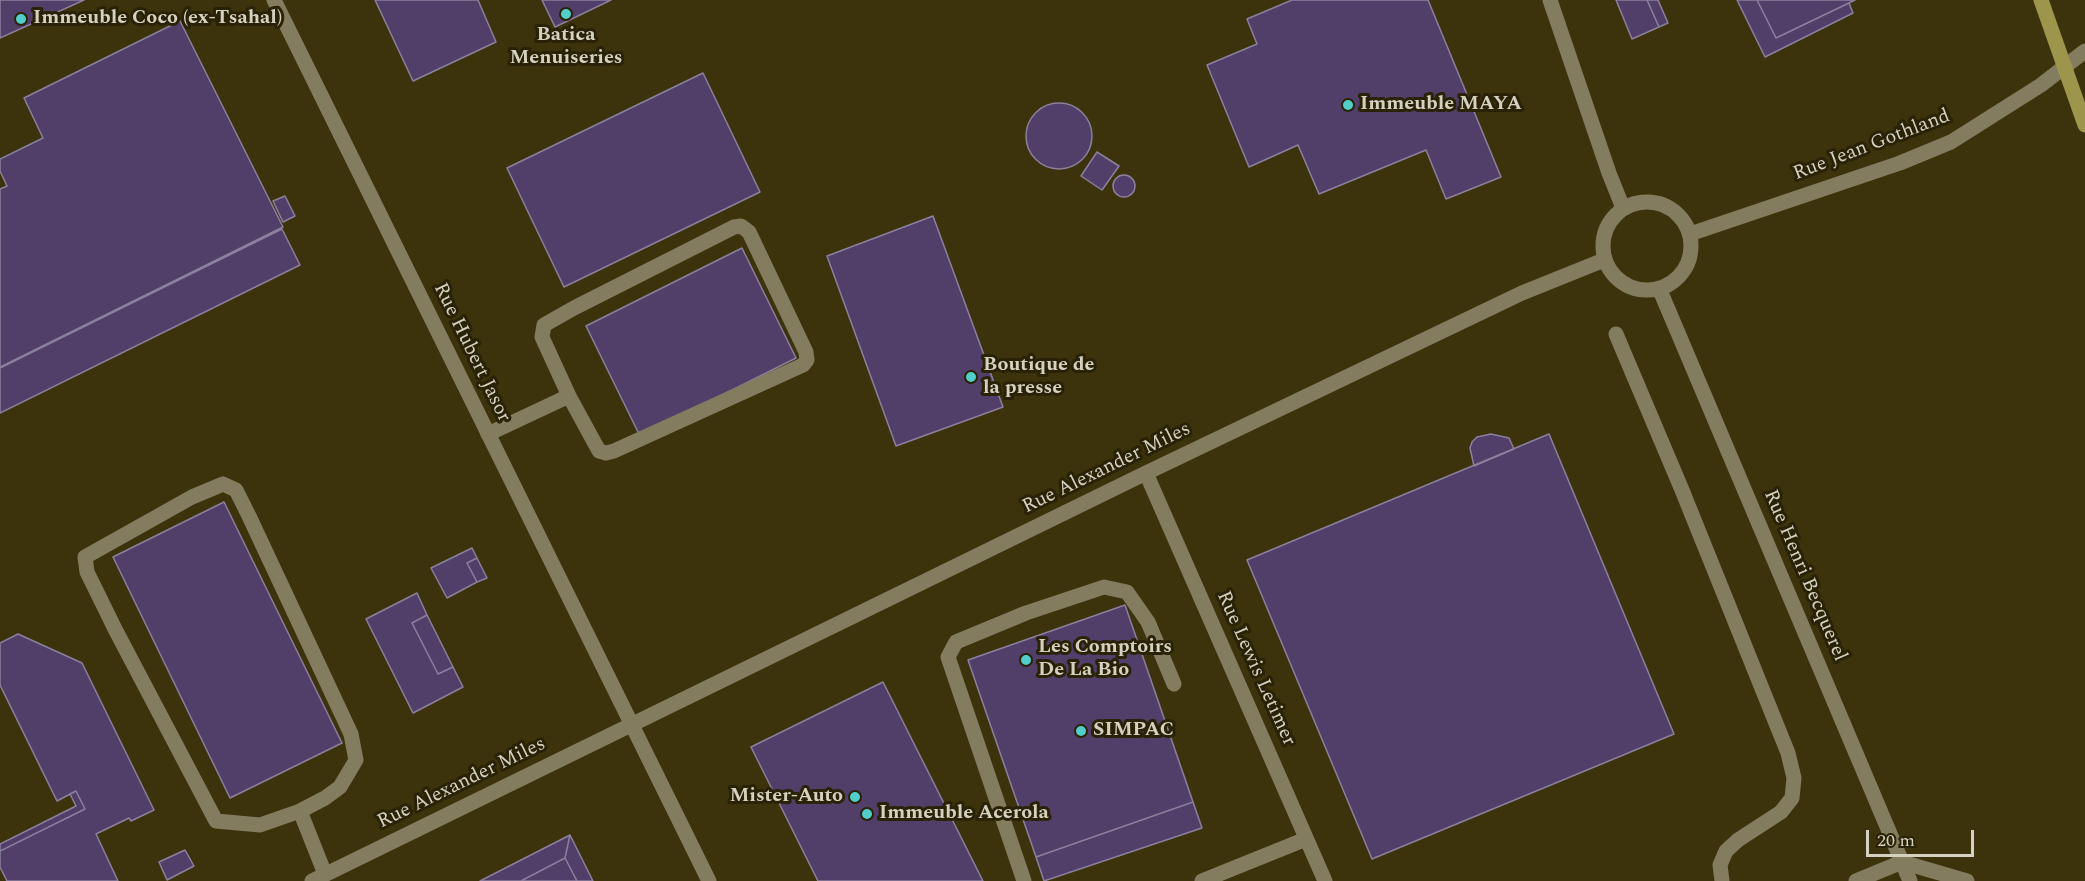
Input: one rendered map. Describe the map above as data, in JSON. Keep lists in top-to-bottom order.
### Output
{
  "streets": {
    "street": [
      "Rue Jean Gothland",
      "Rue Hubert Jasor",
      "Rue Alexander Miles",
      "Rue Henri Becquerel",
      "Rue Lewis Letimer"
    ]
  },
  "crossings": [
    ["Rue Jean Gothland", "Rue Alexander Miles"],
    ["Rue Jean Gothland", "Rue Henri Becquerel"],
    ["Rue Hubert Jasor", "Rue Alexander Miles"],
    ["Rue Alexander Miles", "Rue Henri Becquerel"],
    ["Rue Alexander Miles", "Rue Lewis Letimer"]
  ],
  "places": [
    "Batica Menuiseries",
    "Immeuble Coco (ex-Tsahal)",
    "Immeuble MAYA",
    "Boutique de la presse",
    "Les Comptoirs De La Bio",
    "SIMPAC",
    "Mister-Auto",
    "Immeuble Acerola"
  ],
  "scale_bar": "20 m"
}
